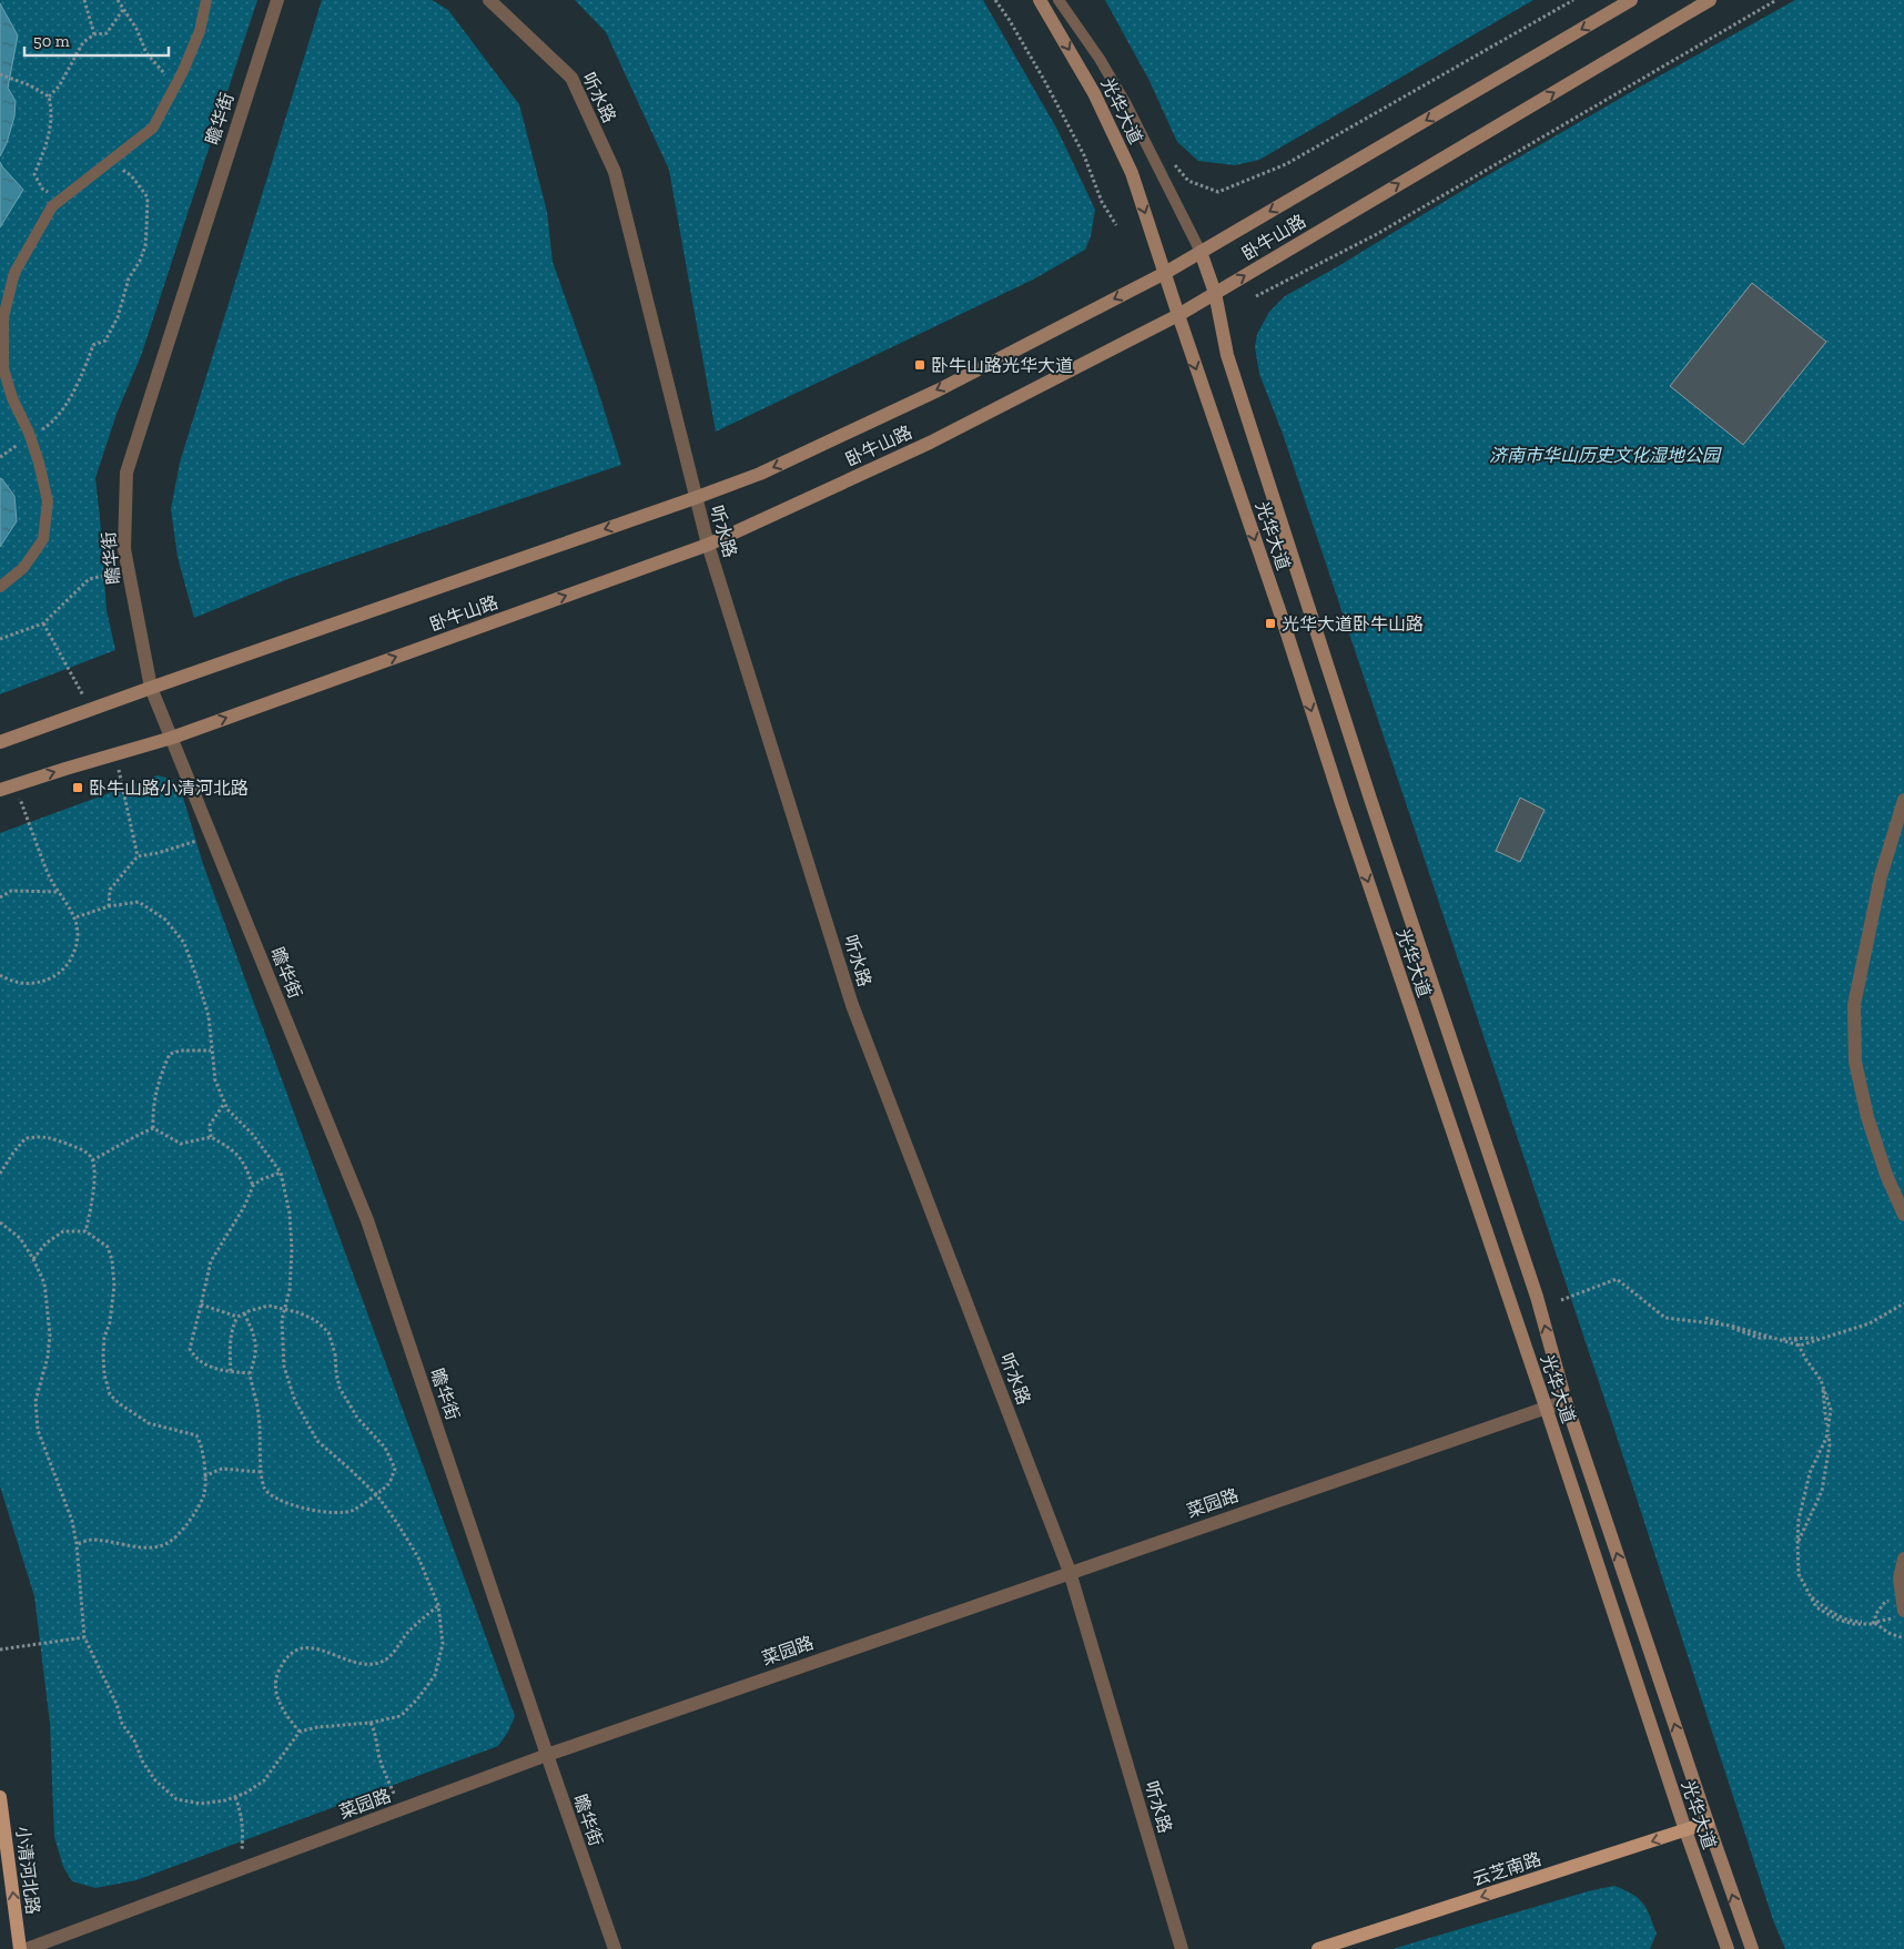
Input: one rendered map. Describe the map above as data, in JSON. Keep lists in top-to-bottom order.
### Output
{
  "streets": {
    "main road": [
      "光华大道",
      "卧牛山路",
      "云芝南路",
      "小清河北路"
    ],
    "street": ["听水路", "瞻华街", "菜园路"]
  },
  "crossings": [
    ["听水路", "卧牛山路"],
    ["听水路", "菜园路"],
    ["光华大道", "卧牛山路"],
    ["光华大道", "菜园路"],
    ["光华大道", "云芝南路"],
    ["瞻华街", "卧牛山路"],
    ["瞻华街", "菜园路"]
  ],
  "one_way": ["云芝南路", "小清河北路"],
  "parks": ["济南市华山历史文化湿地公园"],
  "places": {
    "transit": ["卧牛山路光华大道", "光华大道卧牛山路", "卧牛山路小清河北路"]
  },
  "scale_bar": "50 m"
}
